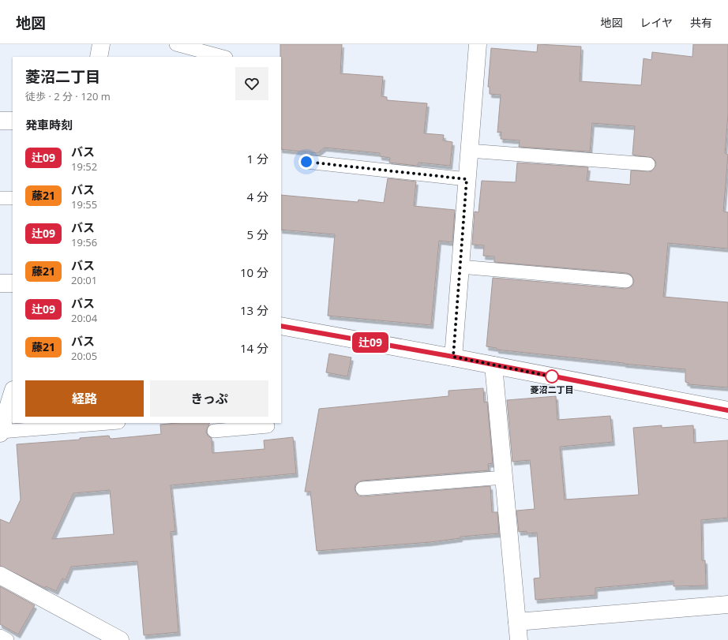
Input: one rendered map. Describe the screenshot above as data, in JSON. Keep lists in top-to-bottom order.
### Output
{
  "places": ["菱沼二丁目"],
  "lines": ["bus line 辻09"],
  "page": {
    "header": "地図",
    "nav": ["地図", "レイヤ", "共有"],
    "on_map": "辻09",
    "heading": [
      ["菱沼二丁目", "徒歩 · 2 分 · 120 m"],
      "発車時刻"
    ],
    "list": [
      {
        "mark": "辻09",
        "name": "バス",
        "note": "19:52",
        "value": "1 分"
      },
      {
        "mark": "藤21",
        "name": "バス",
        "note": "19:55",
        "value": "4 分"
      },
      {
        "mark": "辻09",
        "name": "バス",
        "note": "19:56",
        "value": "5 分"
      },
      {
        "mark": "藤21",
        "name": "バス",
        "note": "20:01",
        "value": "10 分"
      },
      {
        "mark": "辻09",
        "name": "バス",
        "note": "20:04",
        "value": "13 分"
      },
      {
        "mark": "藤21",
        "name": "バス",
        "note": "20:05",
        "value": "14 分"
      }
    ],
    "buttons": ["経路", "きっぷ"]
  }
}
